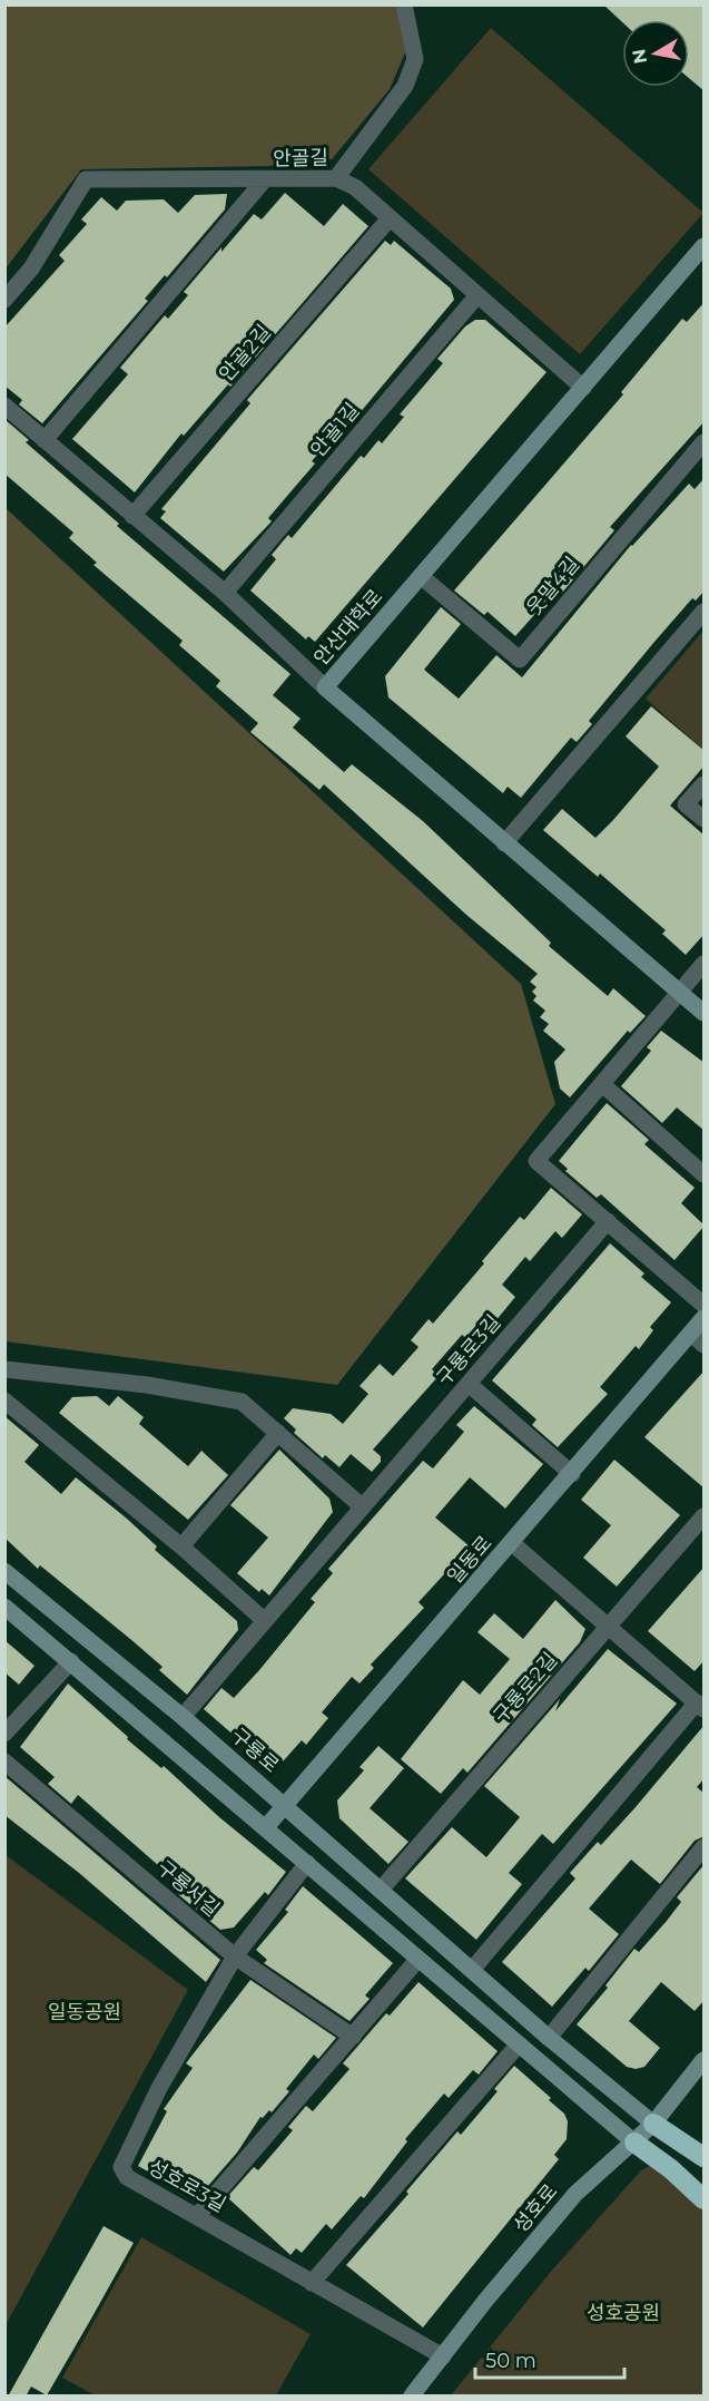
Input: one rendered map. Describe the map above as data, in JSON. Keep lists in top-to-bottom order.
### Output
{
  "streets": {
    "street": [
      "안골길",
      "안골2길",
      "안골1길",
      "웃말4길",
      "안산대학로",
      "구룡로3길",
      "일동로",
      "구룡로2길",
      "구룡로",
      "구룡서길",
      "성호로3길",
      "성호로"
    ]
  },
  "crossings": [
    ["안골길", "안골2길"],
    ["안골길", "안골1길"],
    ["안골길", "안산대학로"],
    ["웃말4길", "안산대학로"],
    ["구룡로3길", "구룡로"],
    ["일동로", "구룡로"],
    ["구룡로2길", "구룡로"],
    ["구룡로", "성호로"],
    ["구룡서길", "성호로3길"],
    ["성호로3길", "성호로"]
  ],
  "parks": ["일동공원", "성호공원"],
  "scale_bar": "50 m",
  "north": "left"
}
